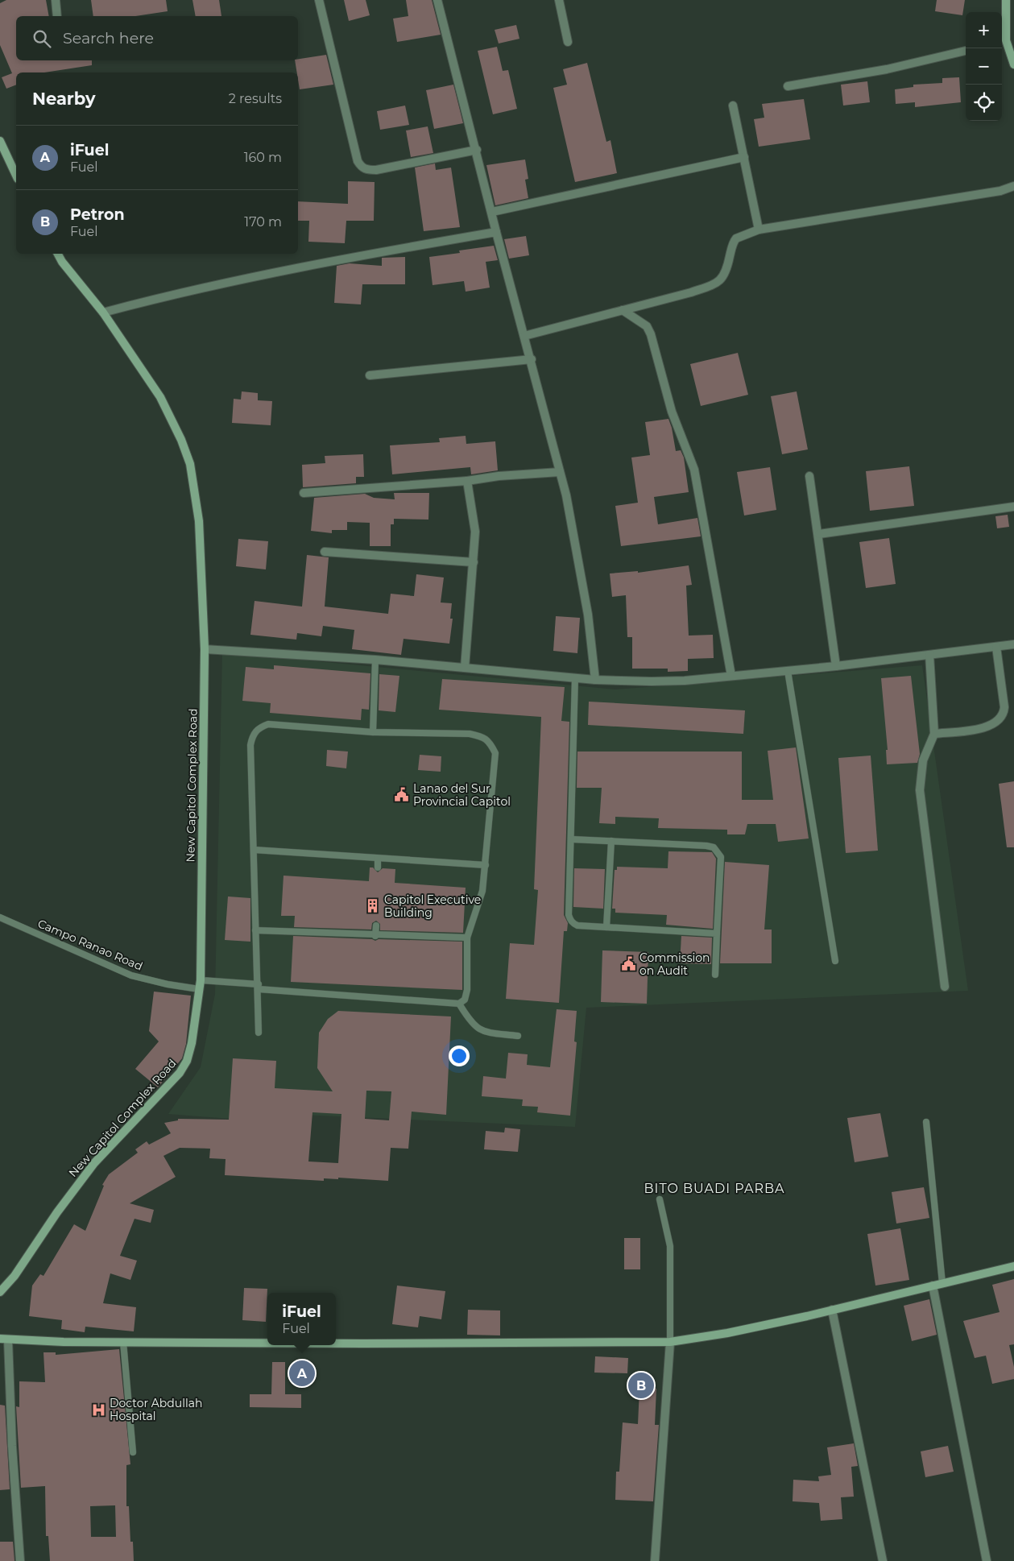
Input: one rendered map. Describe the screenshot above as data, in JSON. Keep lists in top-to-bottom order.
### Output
{
  "streets": {
    "main road": ["New Capitol Complex Road"],
    "lane": ["Campo Ranao Road"]
  },
  "crossings": [
    ["New Capitol Complex Road", "Campo Ranao Road"]
  ],
  "districts": ["BITO BUADI PARBA"],
  "places": {
    "public building": ["Lanao del Sur Provincial Capitol", "Commission on Audit"],
    "building": ["Capitol Executive Building"],
    "hospital": ["Doctor Abdullah Hospital"]
  },
  "page": {
    "map_buttons": ["+", "−"],
    "search": "Search here",
    "heading": ["Nearby", "2 results"],
    "list": [
      {
        "mark": "A",
        "name": "iFuel",
        "note": "Fuel",
        "value": "160 m"
      },
      {
        "mark": "B",
        "name": "Petron",
        "note": "Fuel",
        "value": "170 m"
      }
    ],
    "popup": ["iFuel", "Fuel"],
    "pins": ["A", "B"]
  }
}
